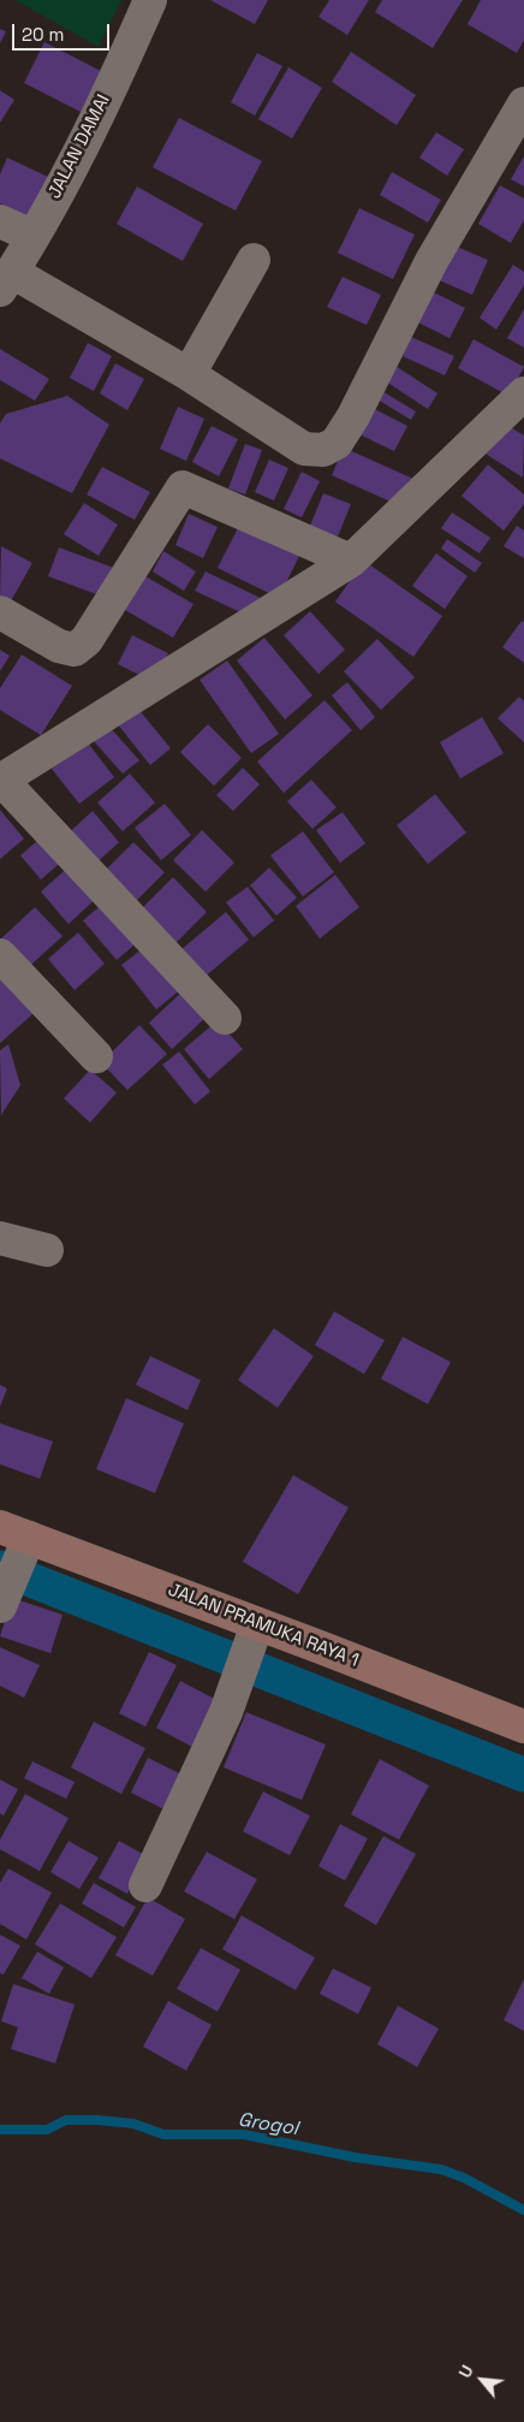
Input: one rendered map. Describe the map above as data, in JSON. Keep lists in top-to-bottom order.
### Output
{
  "streets": {
    "main road": ["JALAN PRAMUKA RAYA 1"],
    "street": ["JALAN DAMAI"]
  },
  "water": ["Grogol"],
  "scale_bar": "20 m",
  "north": "top left"
}
